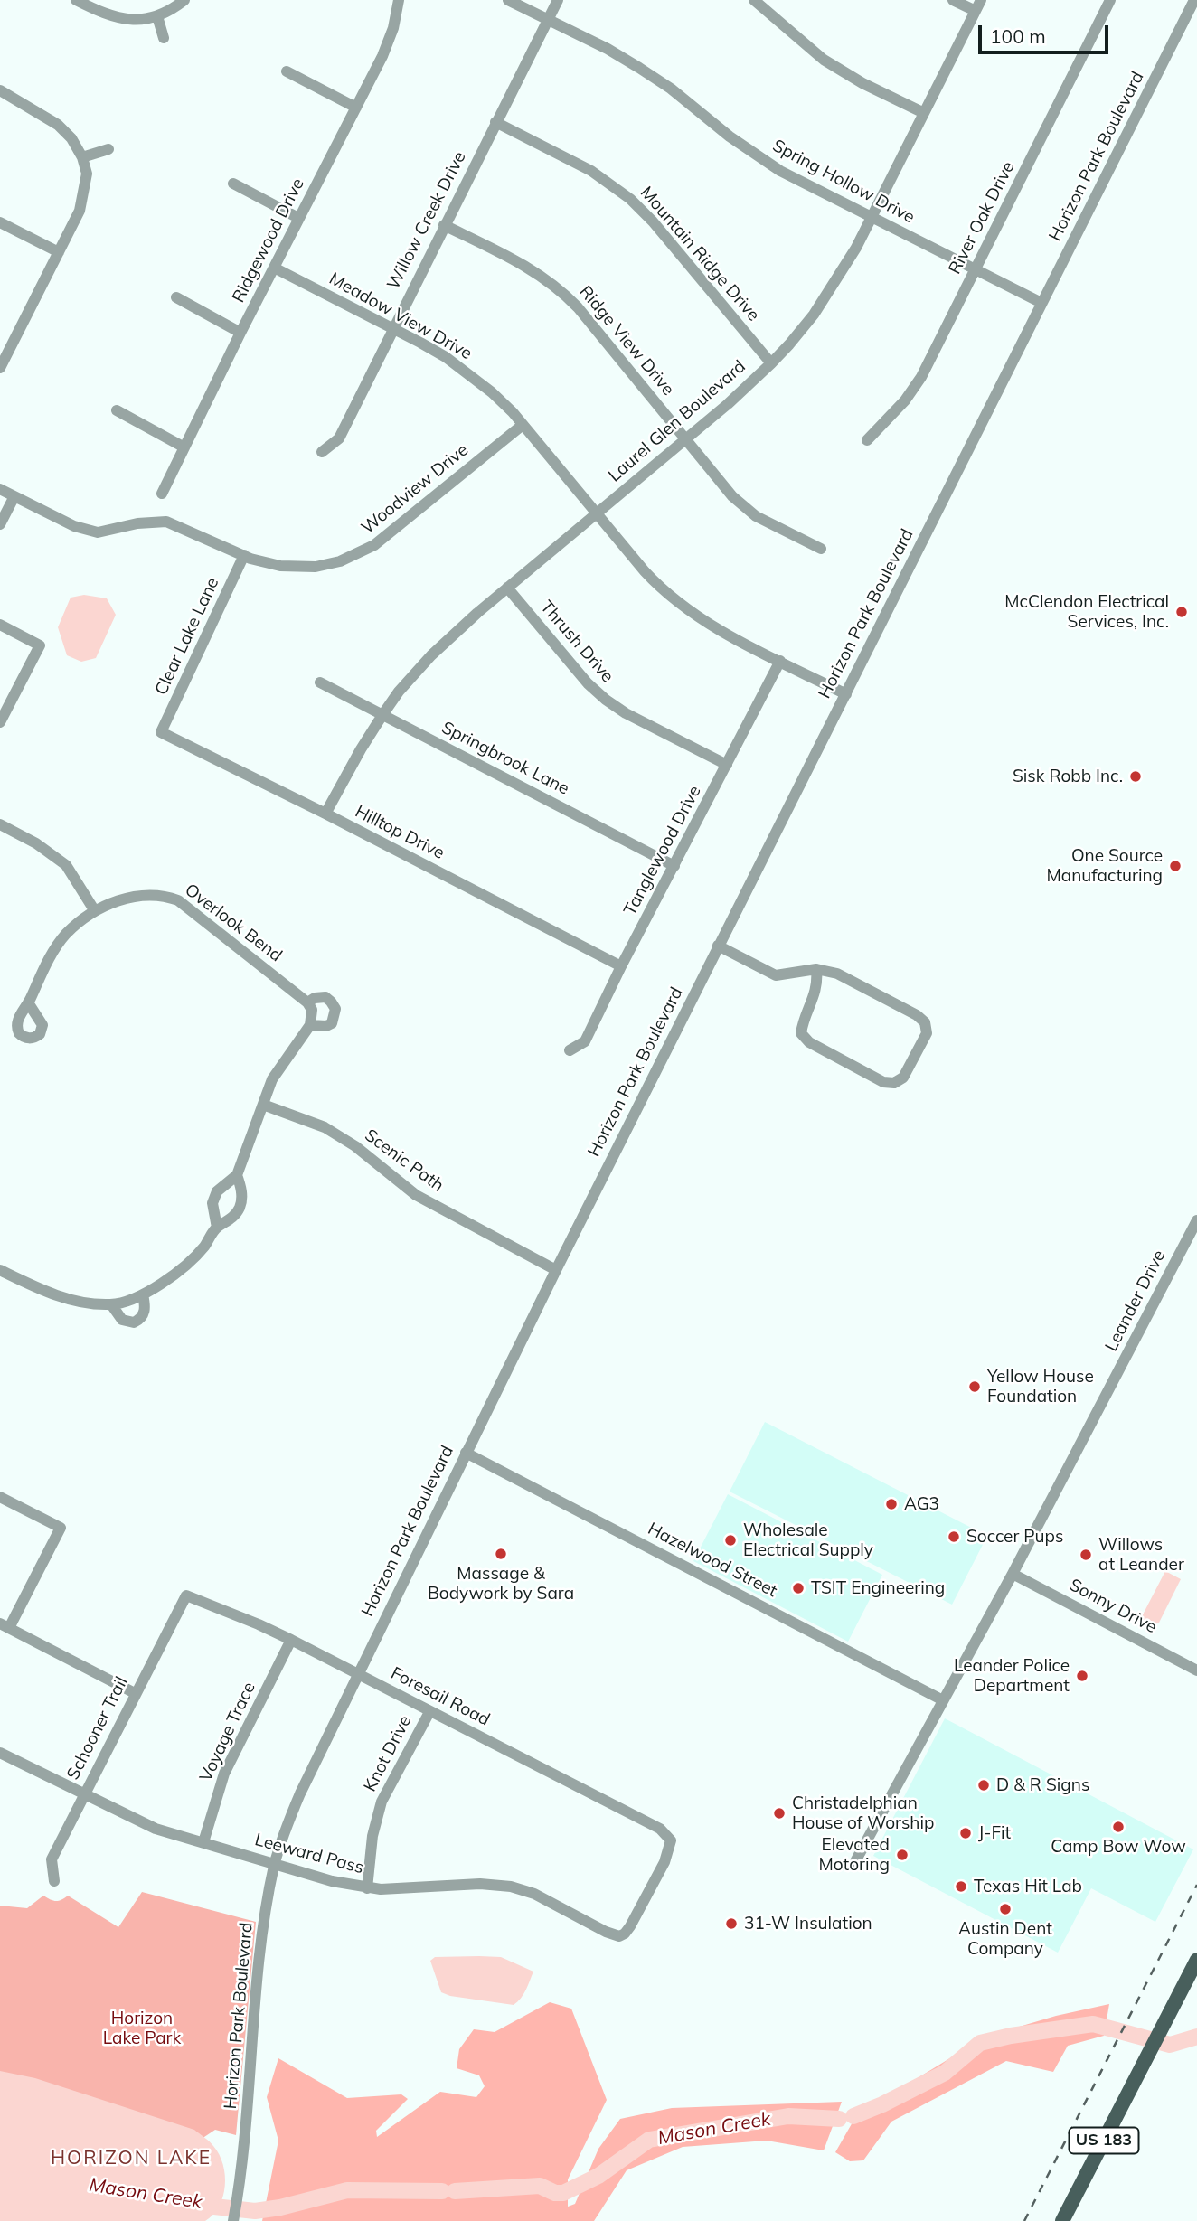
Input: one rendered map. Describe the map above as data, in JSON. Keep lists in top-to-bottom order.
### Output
{
  "streets": {
    "main road": ["US 183"],
    "street": [
      "Horizon Park Boulevard",
      "Spring Hollow Drive",
      "River Oak Drive",
      "Willow Creek Drive",
      "Ridgewood Drive",
      "Mountain Ridge Drive",
      "Meadow View Drive",
      "Ridge View Drive",
      "Laurel Glen Boulevard",
      "Woodview Drive",
      "Clear Lake Lane",
      "Thrush Drive",
      "Springbrook Lane",
      "Hilltop Drive",
      "Tanglewood Drive",
      "Overlook Bend",
      "Scenic Path",
      "Leander Drive",
      "Hazelwood Street",
      "Sonny Drive",
      "Foresail Road",
      "Schooner Trail",
      "Voyage Trace",
      "Knot Drive",
      "Leeward Pass"
    ]
  },
  "crossings": [
    ["Horizon Park Boulevard", "Spring Hollow Drive"],
    ["Horizon Park Boulevard", "Meadow View Drive"],
    ["Horizon Park Boulevard", "Scenic Path"],
    ["Horizon Park Boulevard", "Hazelwood Street"],
    ["Horizon Park Boulevard", "Foresail Road"],
    ["Horizon Park Boulevard", "Leeward Pass"],
    ["Spring Hollow Drive", "River Oak Drive"],
    ["Spring Hollow Drive", "Willow Creek Drive"],
    ["Spring Hollow Drive", "Laurel Glen Boulevard"],
    ["Willow Creek Drive", "Mountain Ridge Drive"],
    ["Willow Creek Drive", "Meadow View Drive"],
    ["Willow Creek Drive", "Ridge View Drive"],
    ["Ridgewood Drive", "Meadow View Drive"],
    ["Mountain Ridge Drive", "Laurel Glen Boulevard"],
    ["Meadow View Drive", "Laurel Glen Boulevard"],
    ["Meadow View Drive", "Woodview Drive"],
    ["Meadow View Drive", "Tanglewood Drive"],
    ["Ridge View Drive", "Laurel Glen Boulevard"],
    ["Laurel Glen Boulevard", "Thrush Drive"],
    ["Laurel Glen Boulevard", "Springbrook Lane"],
    ["Laurel Glen Boulevard", "Hilltop Drive"],
    ["Woodview Drive", "Clear Lake Lane"],
    ["Clear Lake Lane", "Hilltop Drive"],
    ["Thrush Drive", "Tanglewood Drive"],
    ["Springbrook Lane", "Tanglewood Drive"],
    ["Hilltop Drive", "Tanglewood Drive"],
    ["Leander Drive", "Hazelwood Street"],
    ["Leander Drive", "Sonny Drive"],
    ["Foresail Road", "Schooner Trail"],
    ["Foresail Road", "Voyage Trace"],
    ["Foresail Road", "Knot Drive"],
    ["Foresail Road", "Leeward Pass"],
    ["Schooner Trail", "Leeward Pass"],
    ["Voyage Trace", "Leeward Pass"],
    ["Knot Drive", "Leeward Pass"]
  ],
  "districts": ["HORIZON LAKE"],
  "water": ["Mason Creek"],
  "parks": ["Horizon Lake Park"],
  "places": [
    "McClendon Electrical Services, Inc.",
    "Sisk Robb Inc.",
    "One Source Manufacturing",
    "Yellow House Foundation",
    "AG3",
    "Soccer Pups",
    "Wholesale Electrical Supply",
    "Massage & Bodywork by Sara",
    "Willows at Leander",
    "TSIT Engineering",
    "Leander Police Department",
    "D & R Signs",
    "Christadelphian House of Worship",
    "Camp Bow Wow",
    "J-Fit",
    "Elevated Motoring",
    "Texas Hit Lab",
    "Austin Dent Company",
    "31-W Insulation"
  ],
  "scale_bar": "100 m"
}
